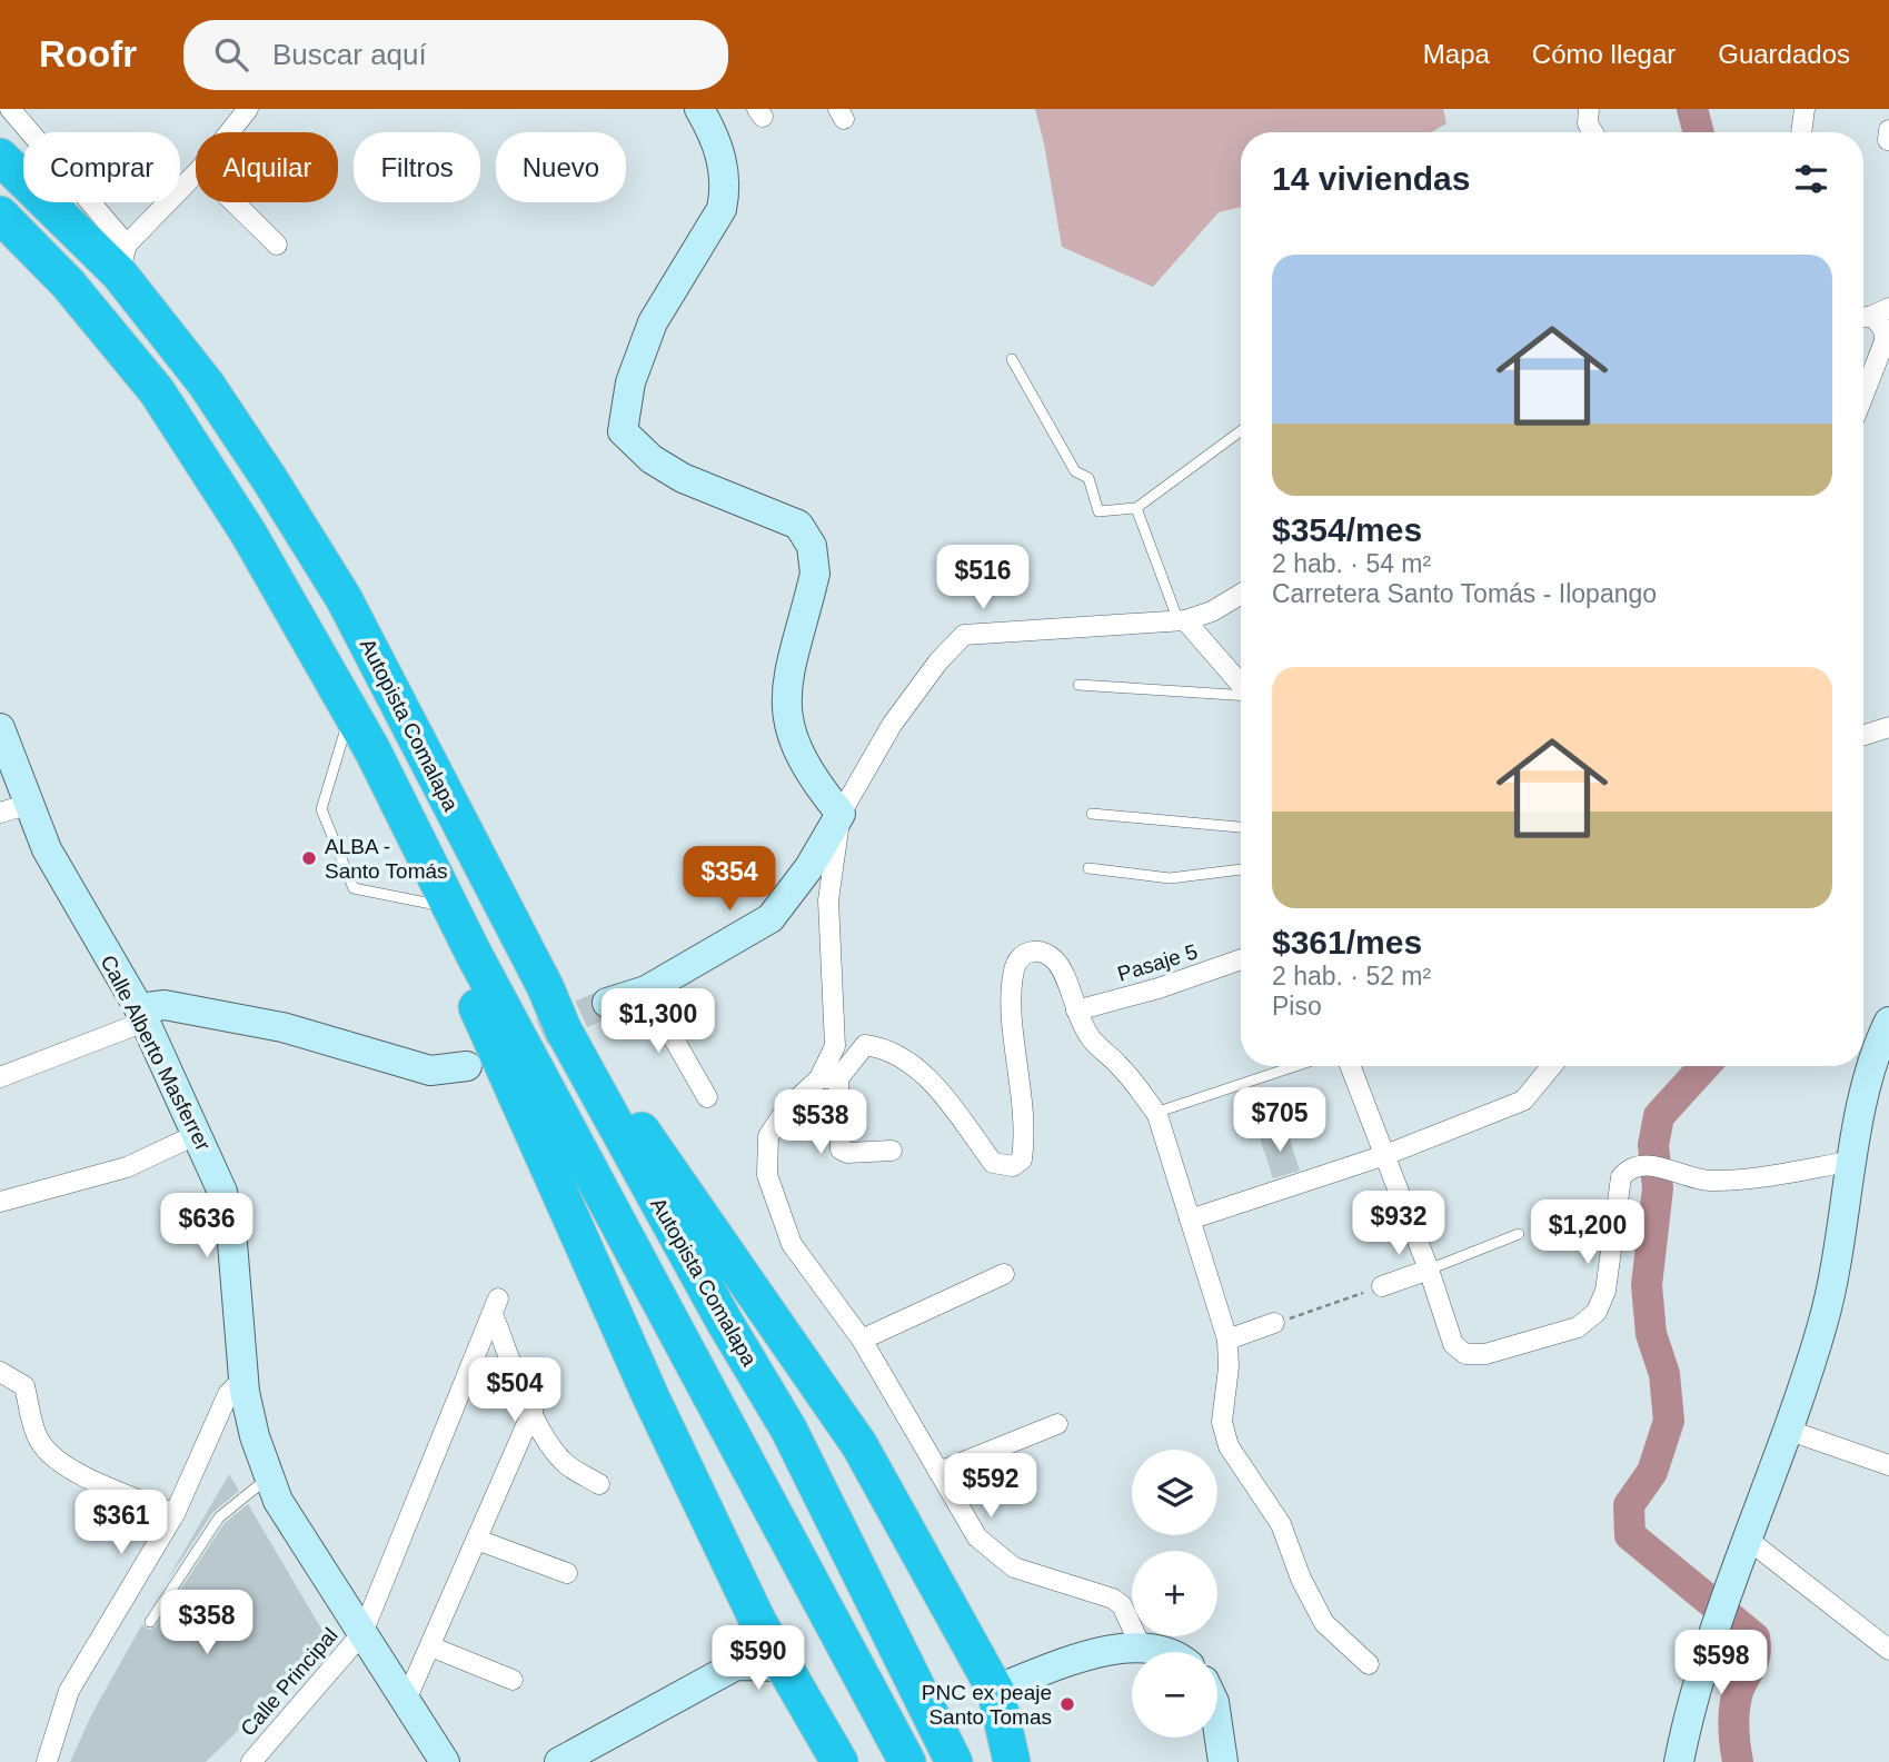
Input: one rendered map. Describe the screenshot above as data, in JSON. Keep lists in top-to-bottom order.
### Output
{
  "streets": {
    "highway": ["Autopista Comalapa"],
    "main road": ["Calle Alberto Masferrer"],
    "street": ["Pasaje 5", "Calle Principal"]
  },
  "crossings": [
    ["Calle Alberto Masferrer", "Calle Principal"]
  ],
  "places": ["ALBA - Santo Tomás", "PNC ex peaje Santo Tomas"],
  "page": {
    "header": "Roofr",
    "search": "Buscar aquí",
    "nav": ["Mapa", "Cómo llegar", "Guardados"],
    "chip": [
      "Comprar",
      "Alquilar",
      "Filtros",
      "Nuevo"
    ],
    "heading": "14 viviendas",
    "list": [
      {
        "name": "$354/mes",
        "note": "2 hab. · 54 m² · Carretera Santo Tomás - Ilopango"
      },
      {
        "name": "$361/mes",
        "note": "2 hab. · 52 m² · Piso"
      }
    ],
    "price": [
      "$516",
      "$354",
      "$1,300",
      "$705",
      "$538",
      "$932",
      "$636",
      "$1,200",
      "$504",
      "$592",
      "$361",
      "$358",
      "$590",
      "$598"
    ],
    "map_buttons": ["+", "−"]
  }
}
